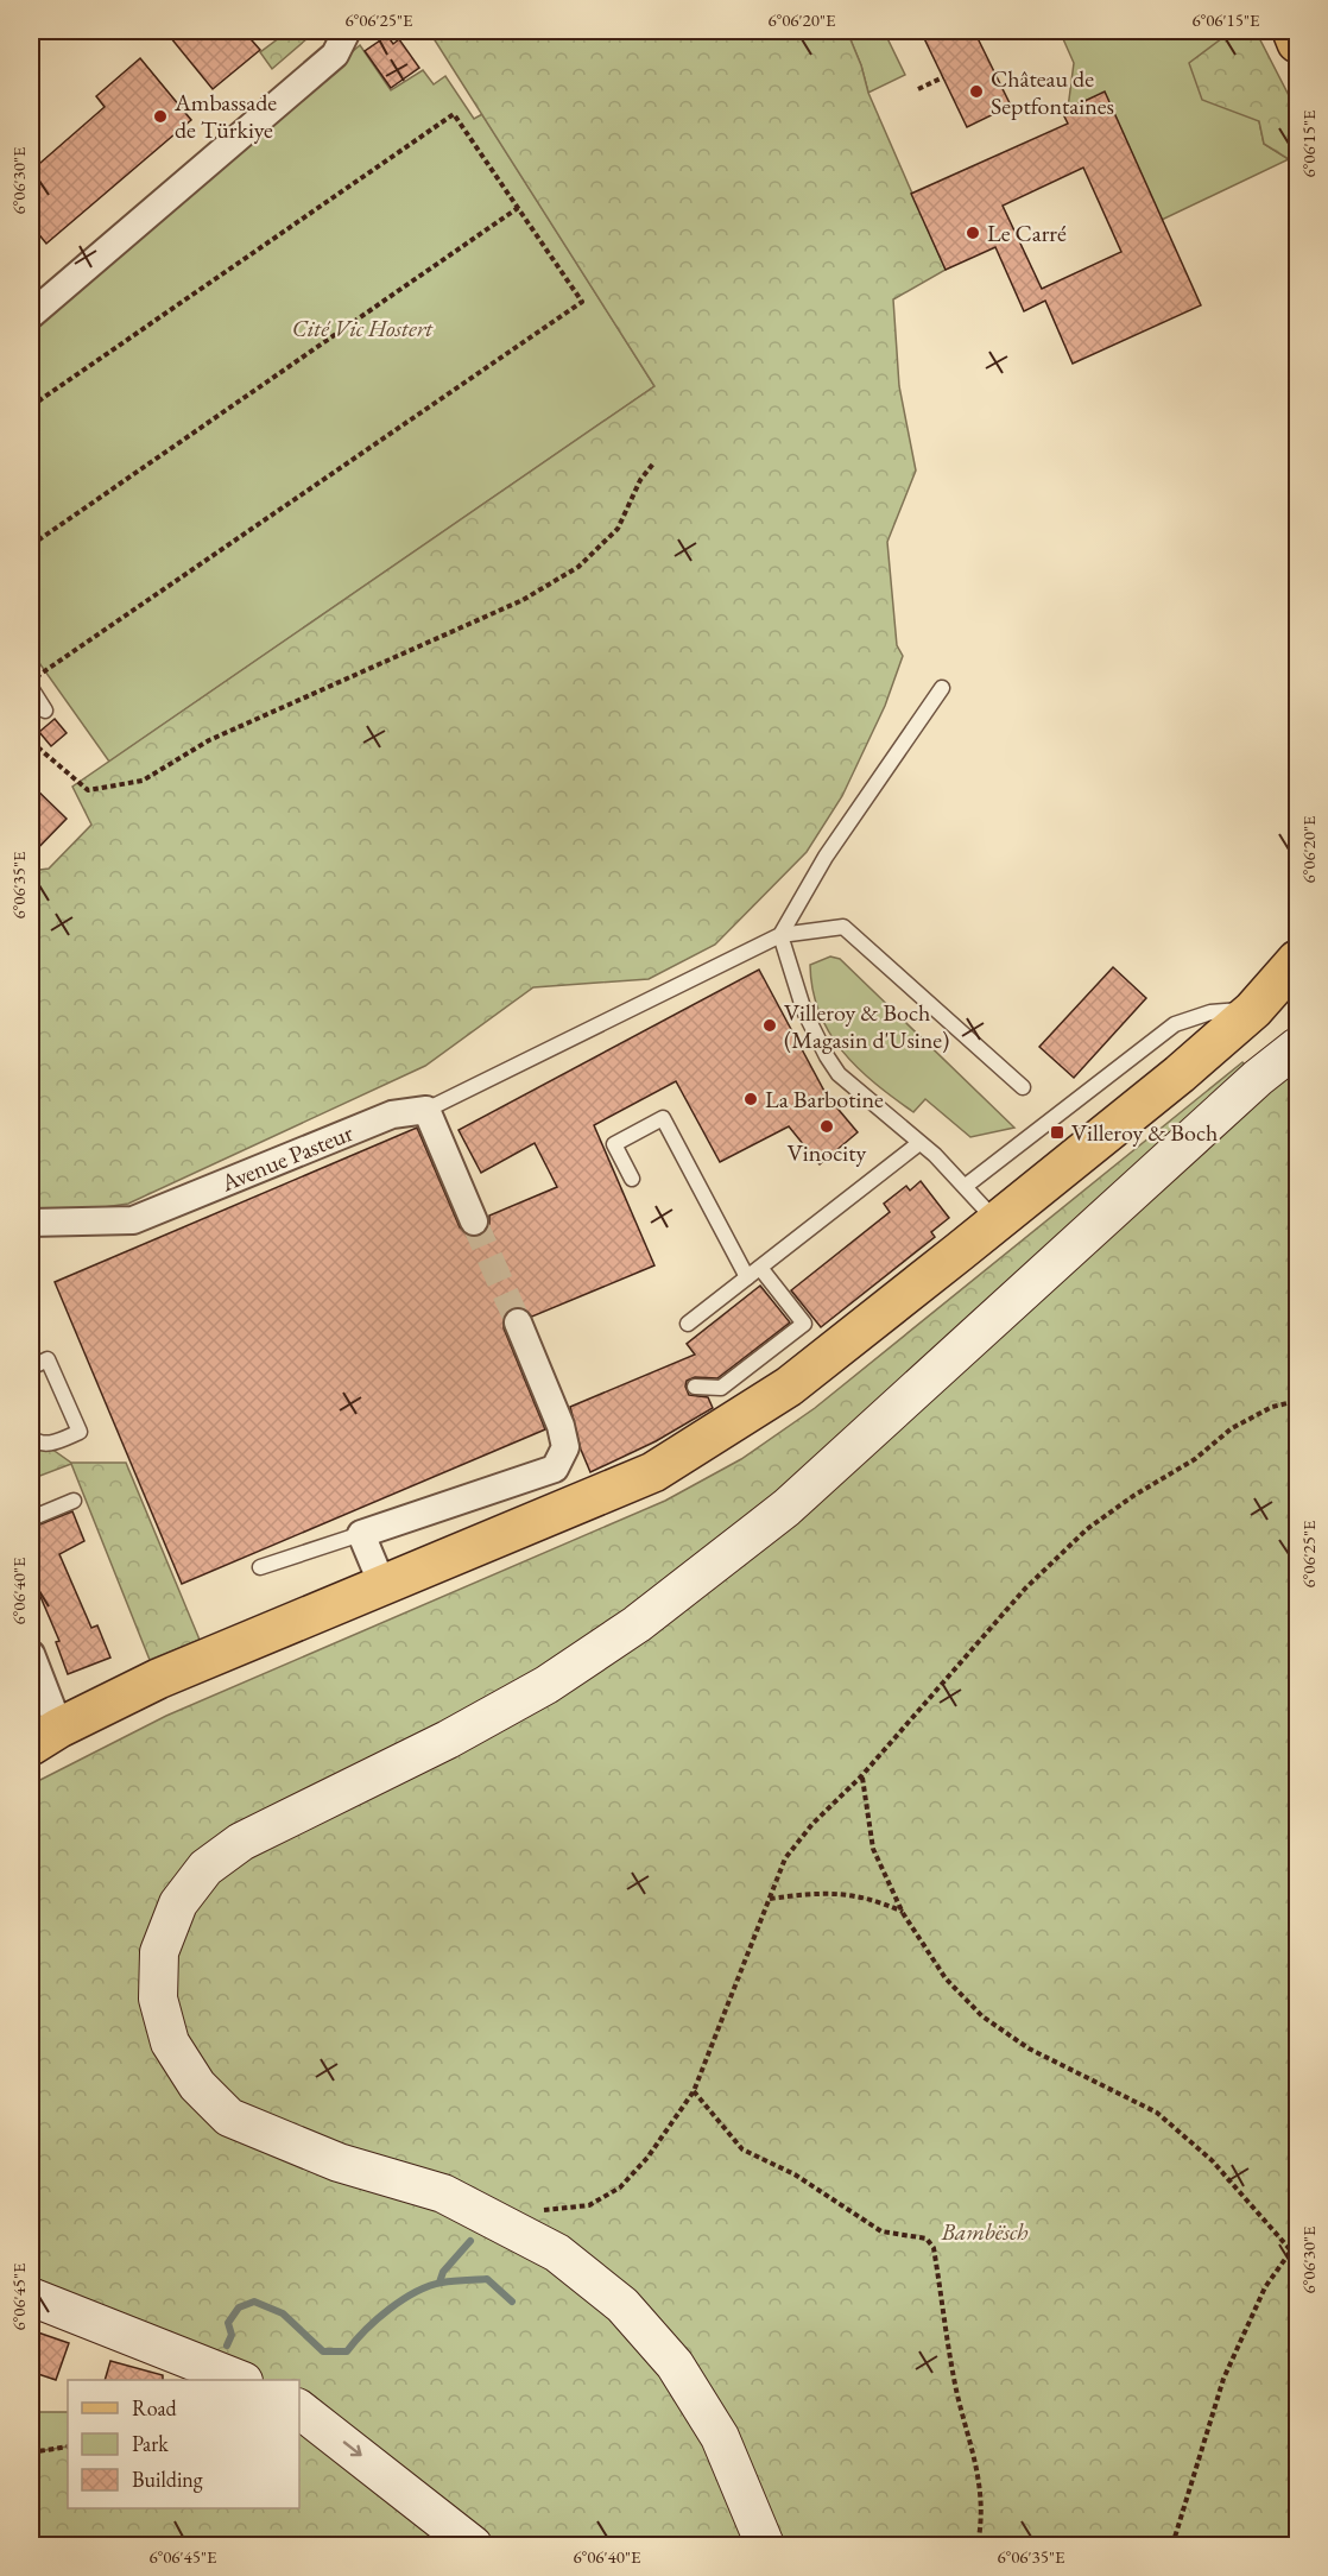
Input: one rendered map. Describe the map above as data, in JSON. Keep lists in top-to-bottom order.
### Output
{
  "streets": {
    "street": ["Avenue Pasteur"]
  },
  "parks": ["Cité Vic Hostert", "Bambësch"],
  "places": {
    "other": [
      "Château de Septfontaines",
      "Ambassade de Türkiye",
      "Le Carré",
      "Villeroy & Boch (Magasin d'Usine)",
      "La Barbotine",
      "Vinocity"
    ],
    "transit": ["Villeroy & Boch"]
  },
  "legend": ["Road", "Park", "Building"],
  "coordinates": [
    "6°06'25\"E",
    "6°06'20\"E",
    "6°06'15\"E",
    "6°06'30\"E",
    "6°06'35\"E",
    "6°06'40\"E",
    "6°06'45\"E"
  ]
}
